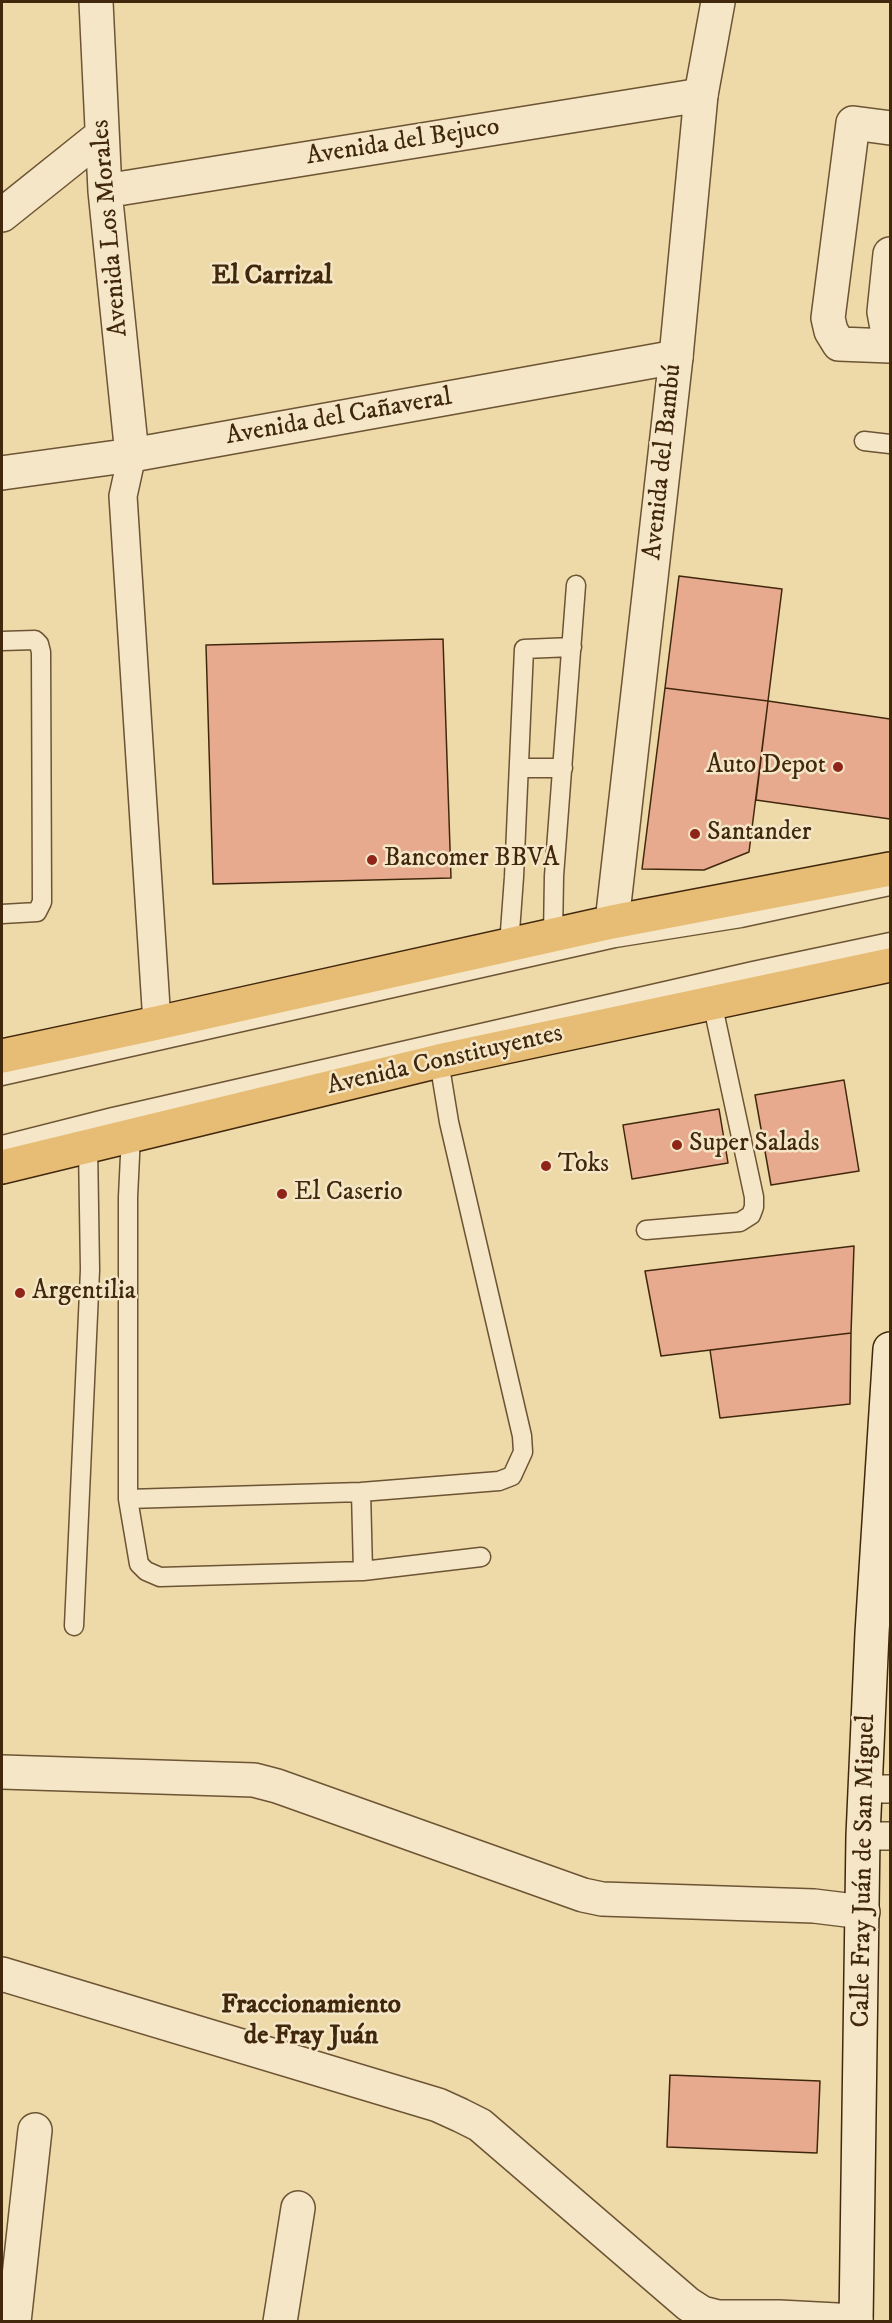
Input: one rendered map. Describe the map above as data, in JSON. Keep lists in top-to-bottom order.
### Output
{
  "streets": {
    "main road": ["Avenida Constituyentes"],
    "street": [
      "Avenida del Bejuco",
      "Avenida Los Morales",
      "Avenida del Cañaveral",
      "Avenida del Bambú",
      "Calle Fray Juán de San Miguel"
    ]
  },
  "crossings": [
    ["Avenida del Bejuco", "Avenida Los Morales"],
    ["Avenida del Bejuco", "Avenida del Bambú"],
    ["Avenida Los Morales", "Avenida del Cañaveral"],
    ["Avenida del Cañaveral", "Avenida del Bambú"]
  ],
  "districts": ["El Carrizal", "Fraccionamiento de Fray Juán"],
  "places": [
    "Auto Depot",
    "Santander",
    "Bancomer BBVA",
    "Super Salads",
    "Toks",
    "El Caserio",
    "Argentilia"
  ]
}
